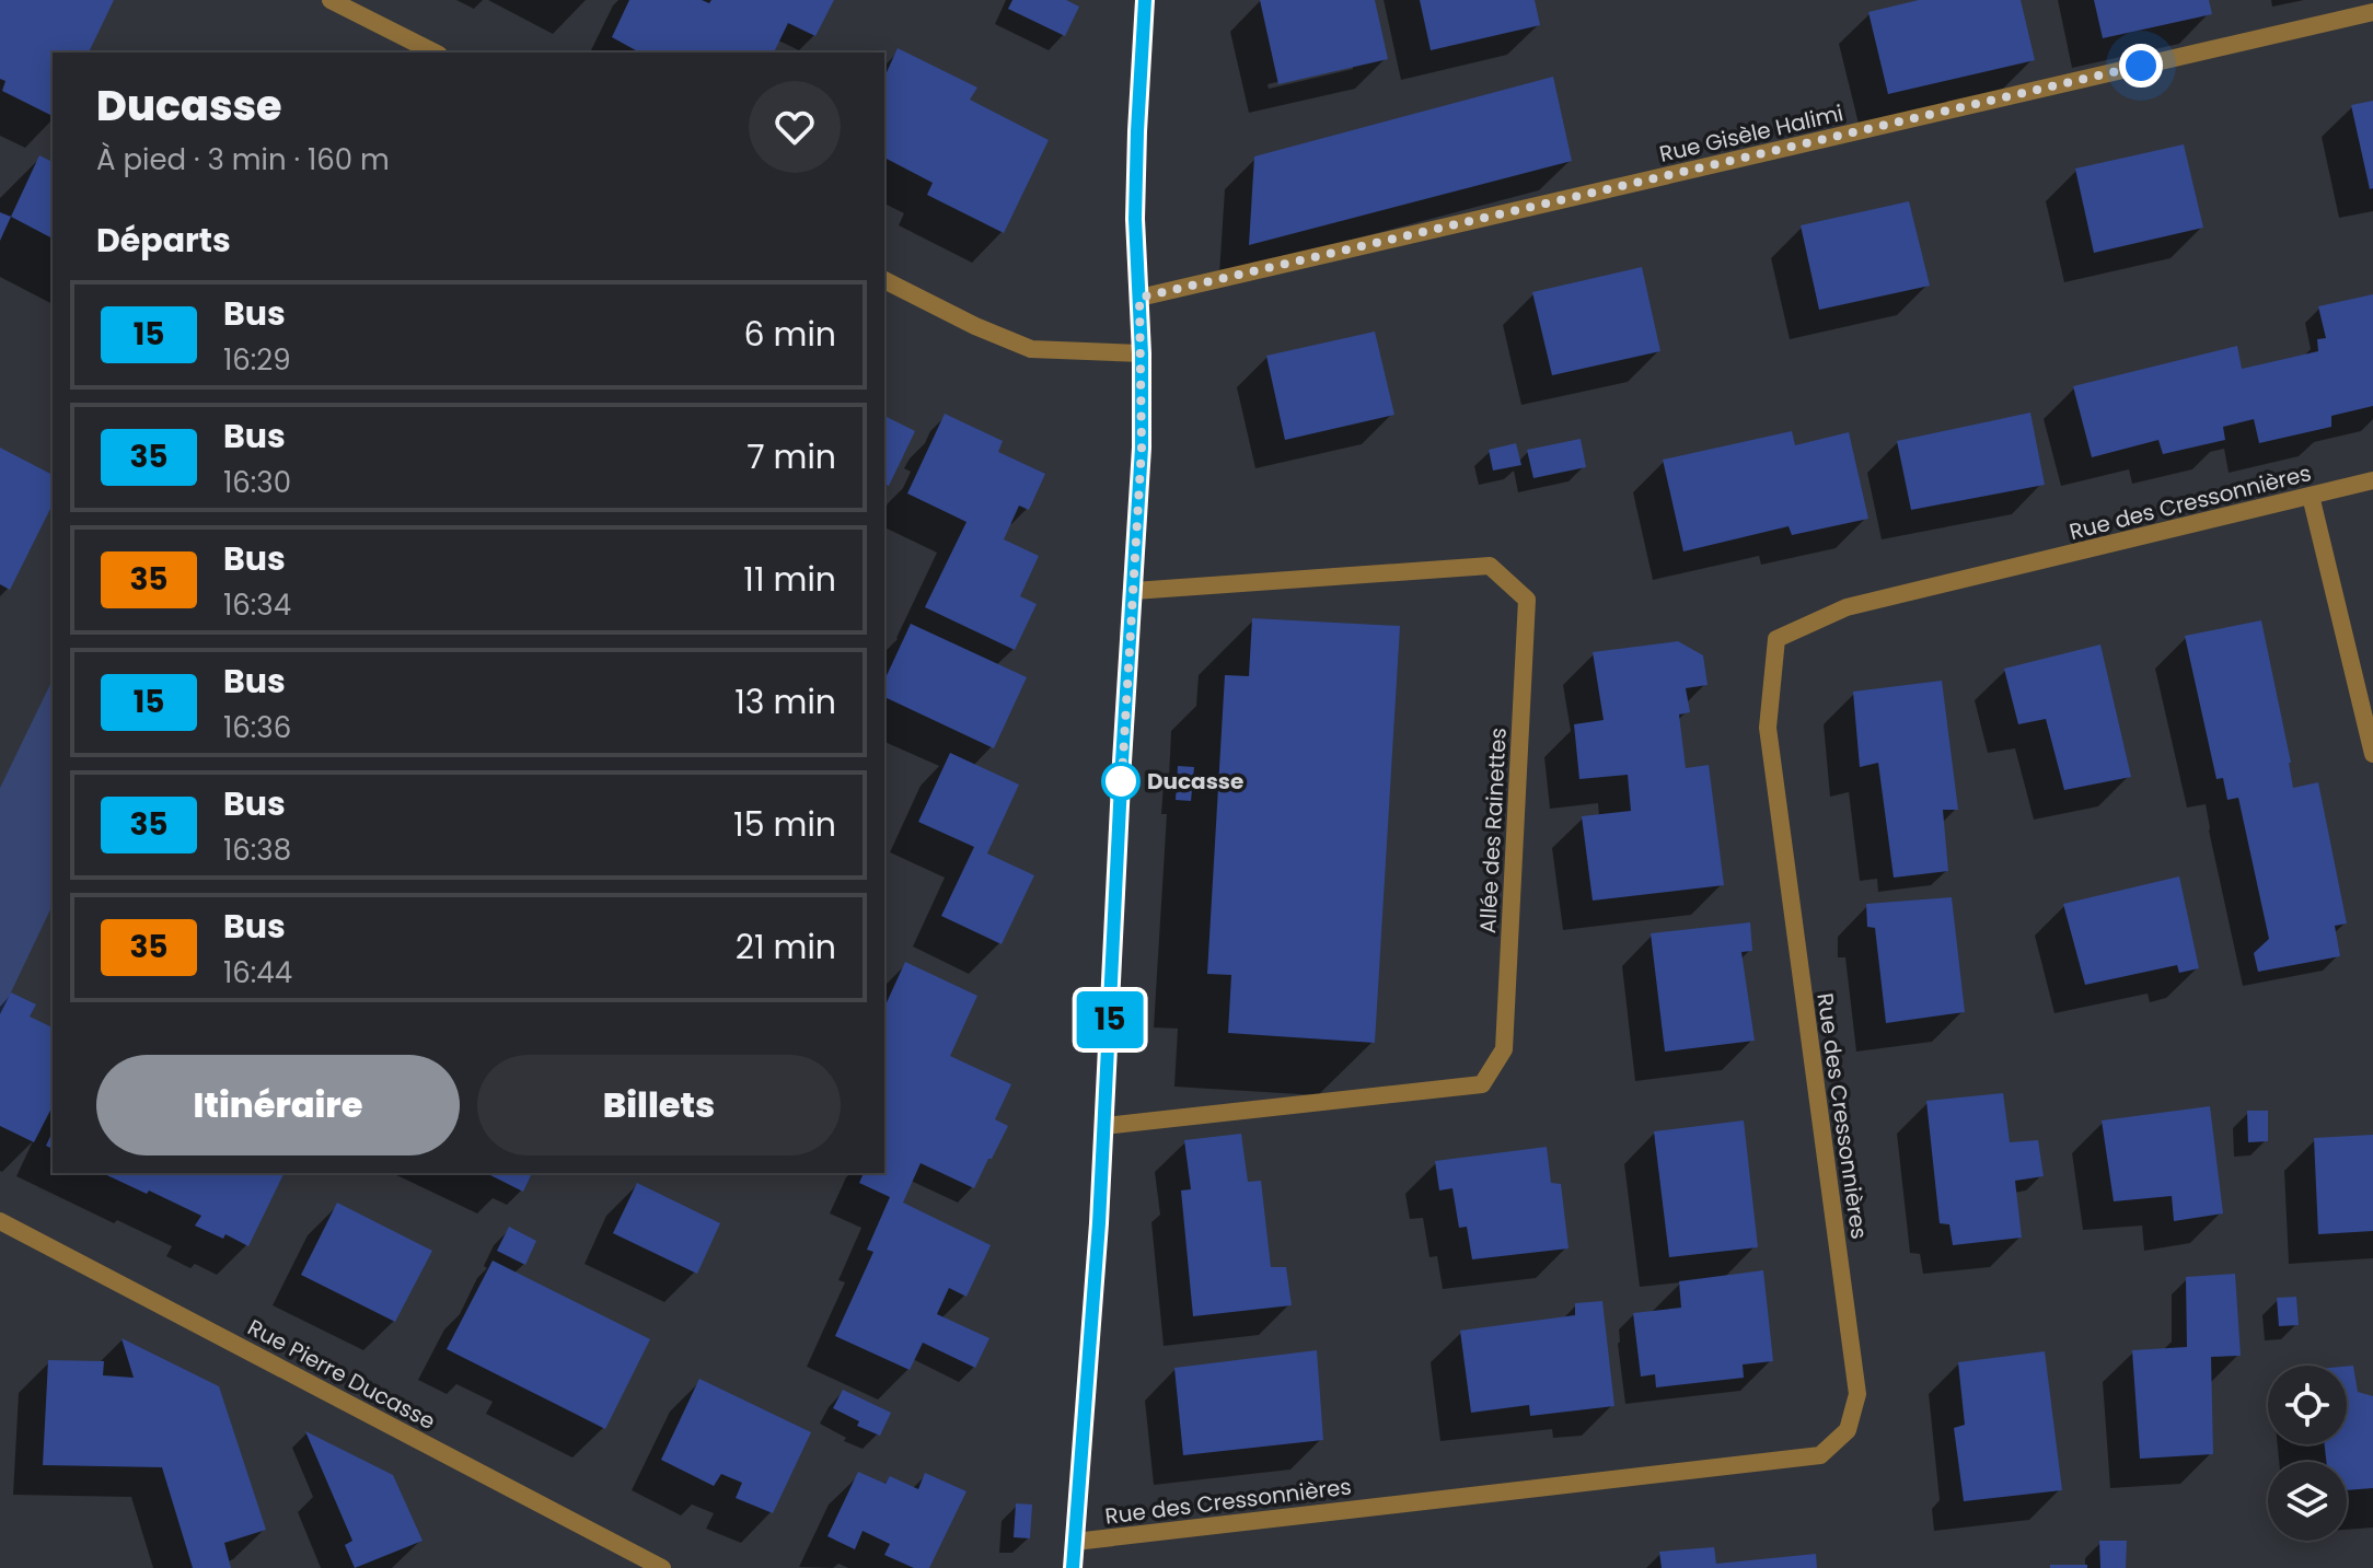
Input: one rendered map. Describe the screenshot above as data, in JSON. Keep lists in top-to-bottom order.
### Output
{
  "streets": {
    "street": [
      "Rue Gisèle Halimi",
      "Rue des Cressonnières",
      "Allée des Rainettes",
      "Rue Pierre Ducasse"
    ]
  },
  "places": ["Ducasse"],
  "lines": ["bus line 15"],
  "page": {
    "on_map": "15",
    "heading": [
      ["Ducasse", "À pied · 3 min · 160 m"],
      "Départs"
    ],
    "list": [
      {
        "mark": "15",
        "name": "Bus",
        "note": "16:29",
        "value": "6 min"
      },
      {
        "mark": "35",
        "name": "Bus",
        "note": "16:30",
        "value": "7 min"
      },
      {
        "mark": "35",
        "name": "Bus",
        "note": "16:34",
        "value": "11 min"
      },
      {
        "mark": "15",
        "name": "Bus",
        "note": "16:36",
        "value": "13 min"
      },
      {
        "mark": "35",
        "name": "Bus",
        "note": "16:38",
        "value": "15 min"
      },
      {
        "mark": "35",
        "name": "Bus",
        "note": "16:44",
        "value": "21 min"
      }
    ],
    "buttons": ["Itinéraire", "Billets"]
  }
}
